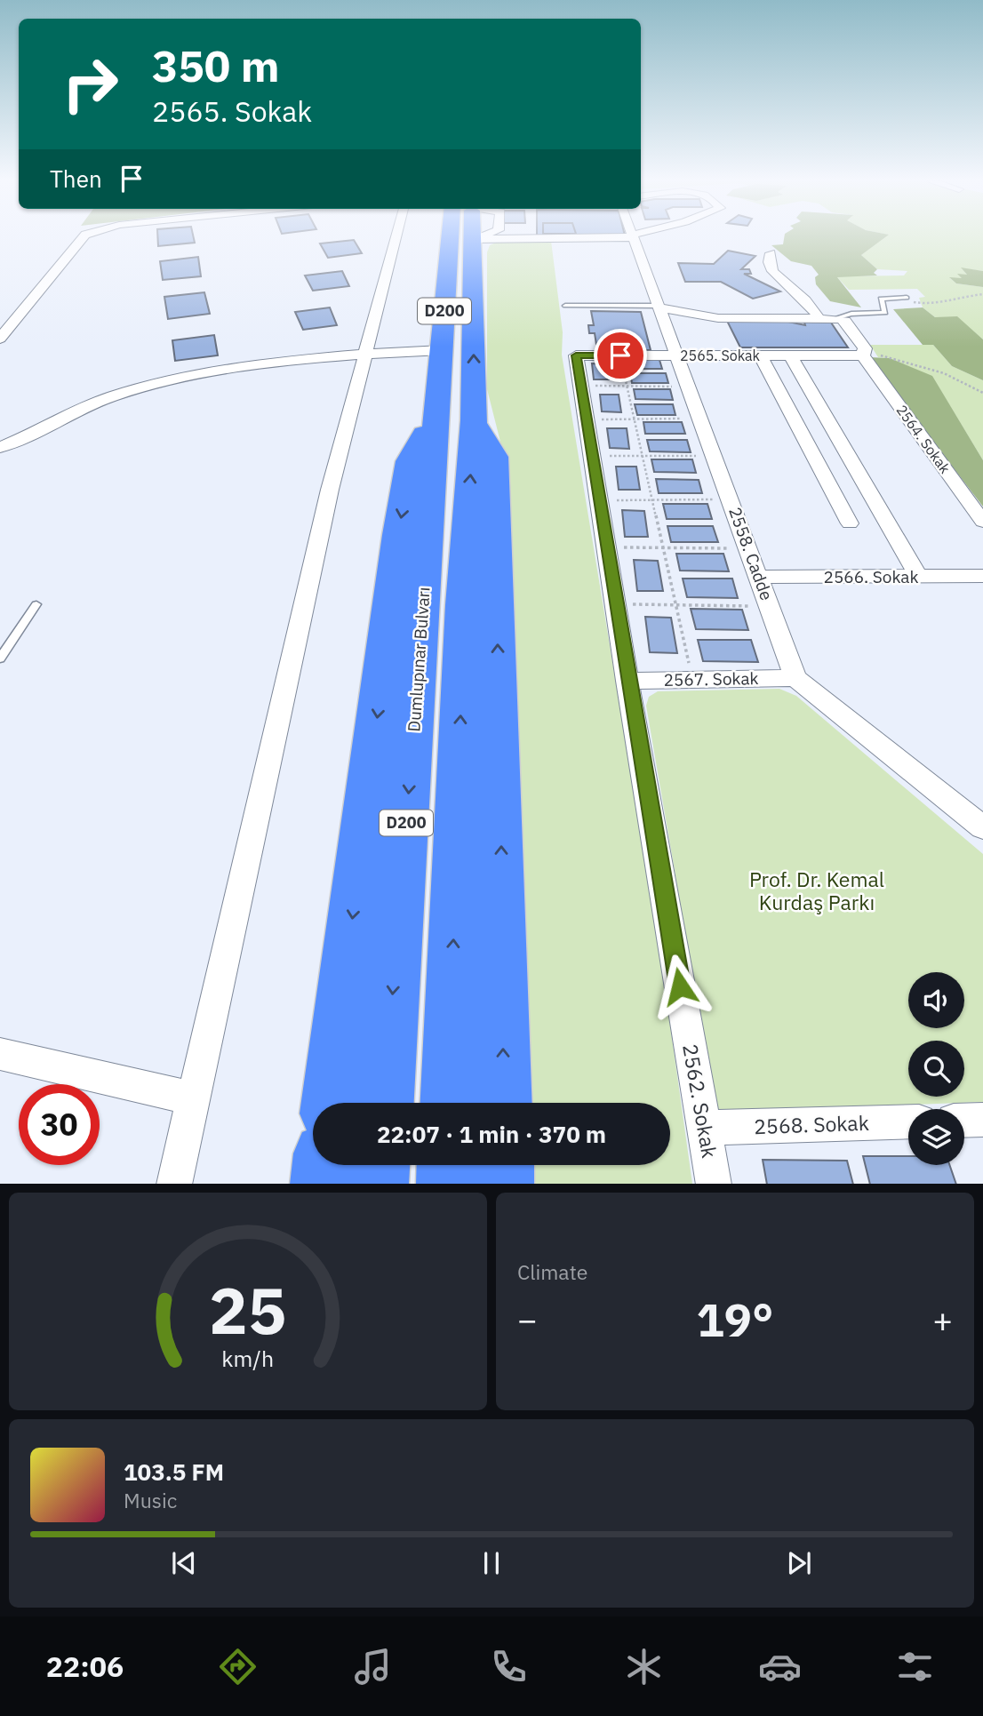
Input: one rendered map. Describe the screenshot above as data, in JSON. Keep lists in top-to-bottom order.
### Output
{
  "streets": {
    "highway": ["D200", "Dumlupınar Bulvarı"],
    "street": [
      "2565. Sokak",
      "2564. Sokak",
      "2558. Cadde",
      "2566. Sokak",
      "2567. Sokak",
      "2562. Sokak",
      "2568. Sokak"
    ]
  },
  "crossings": [
    ["2565. Sokak", "2564. Sokak"],
    ["2565. Sokak", "2558. Cadde"],
    ["2565. Sokak", "2562. Sokak"],
    ["2558. Cadde", "2566. Sokak"],
    ["2558. Cadde", "2567. Sokak"],
    ["2567. Sokak", "2562. Sokak"],
    ["2562. Sokak", "2568. Sokak"]
  ],
  "parks": ["Prof. Dr. Kemal Kurdaş Parkı"],
  "page": {
    "turn": ["350 m", "2565. Sokak"],
    "then": "Then",
    "limit": "30",
    "trip": "22:07 · 1 min · 370 m",
    "tile": "Climate",
    "heat": ["−", "19°", "+"],
    "song": ["103.5 FM", "Music"],
    "tabs": "22:06",
    "gauge": ["25", "km/h"]
  }
}
